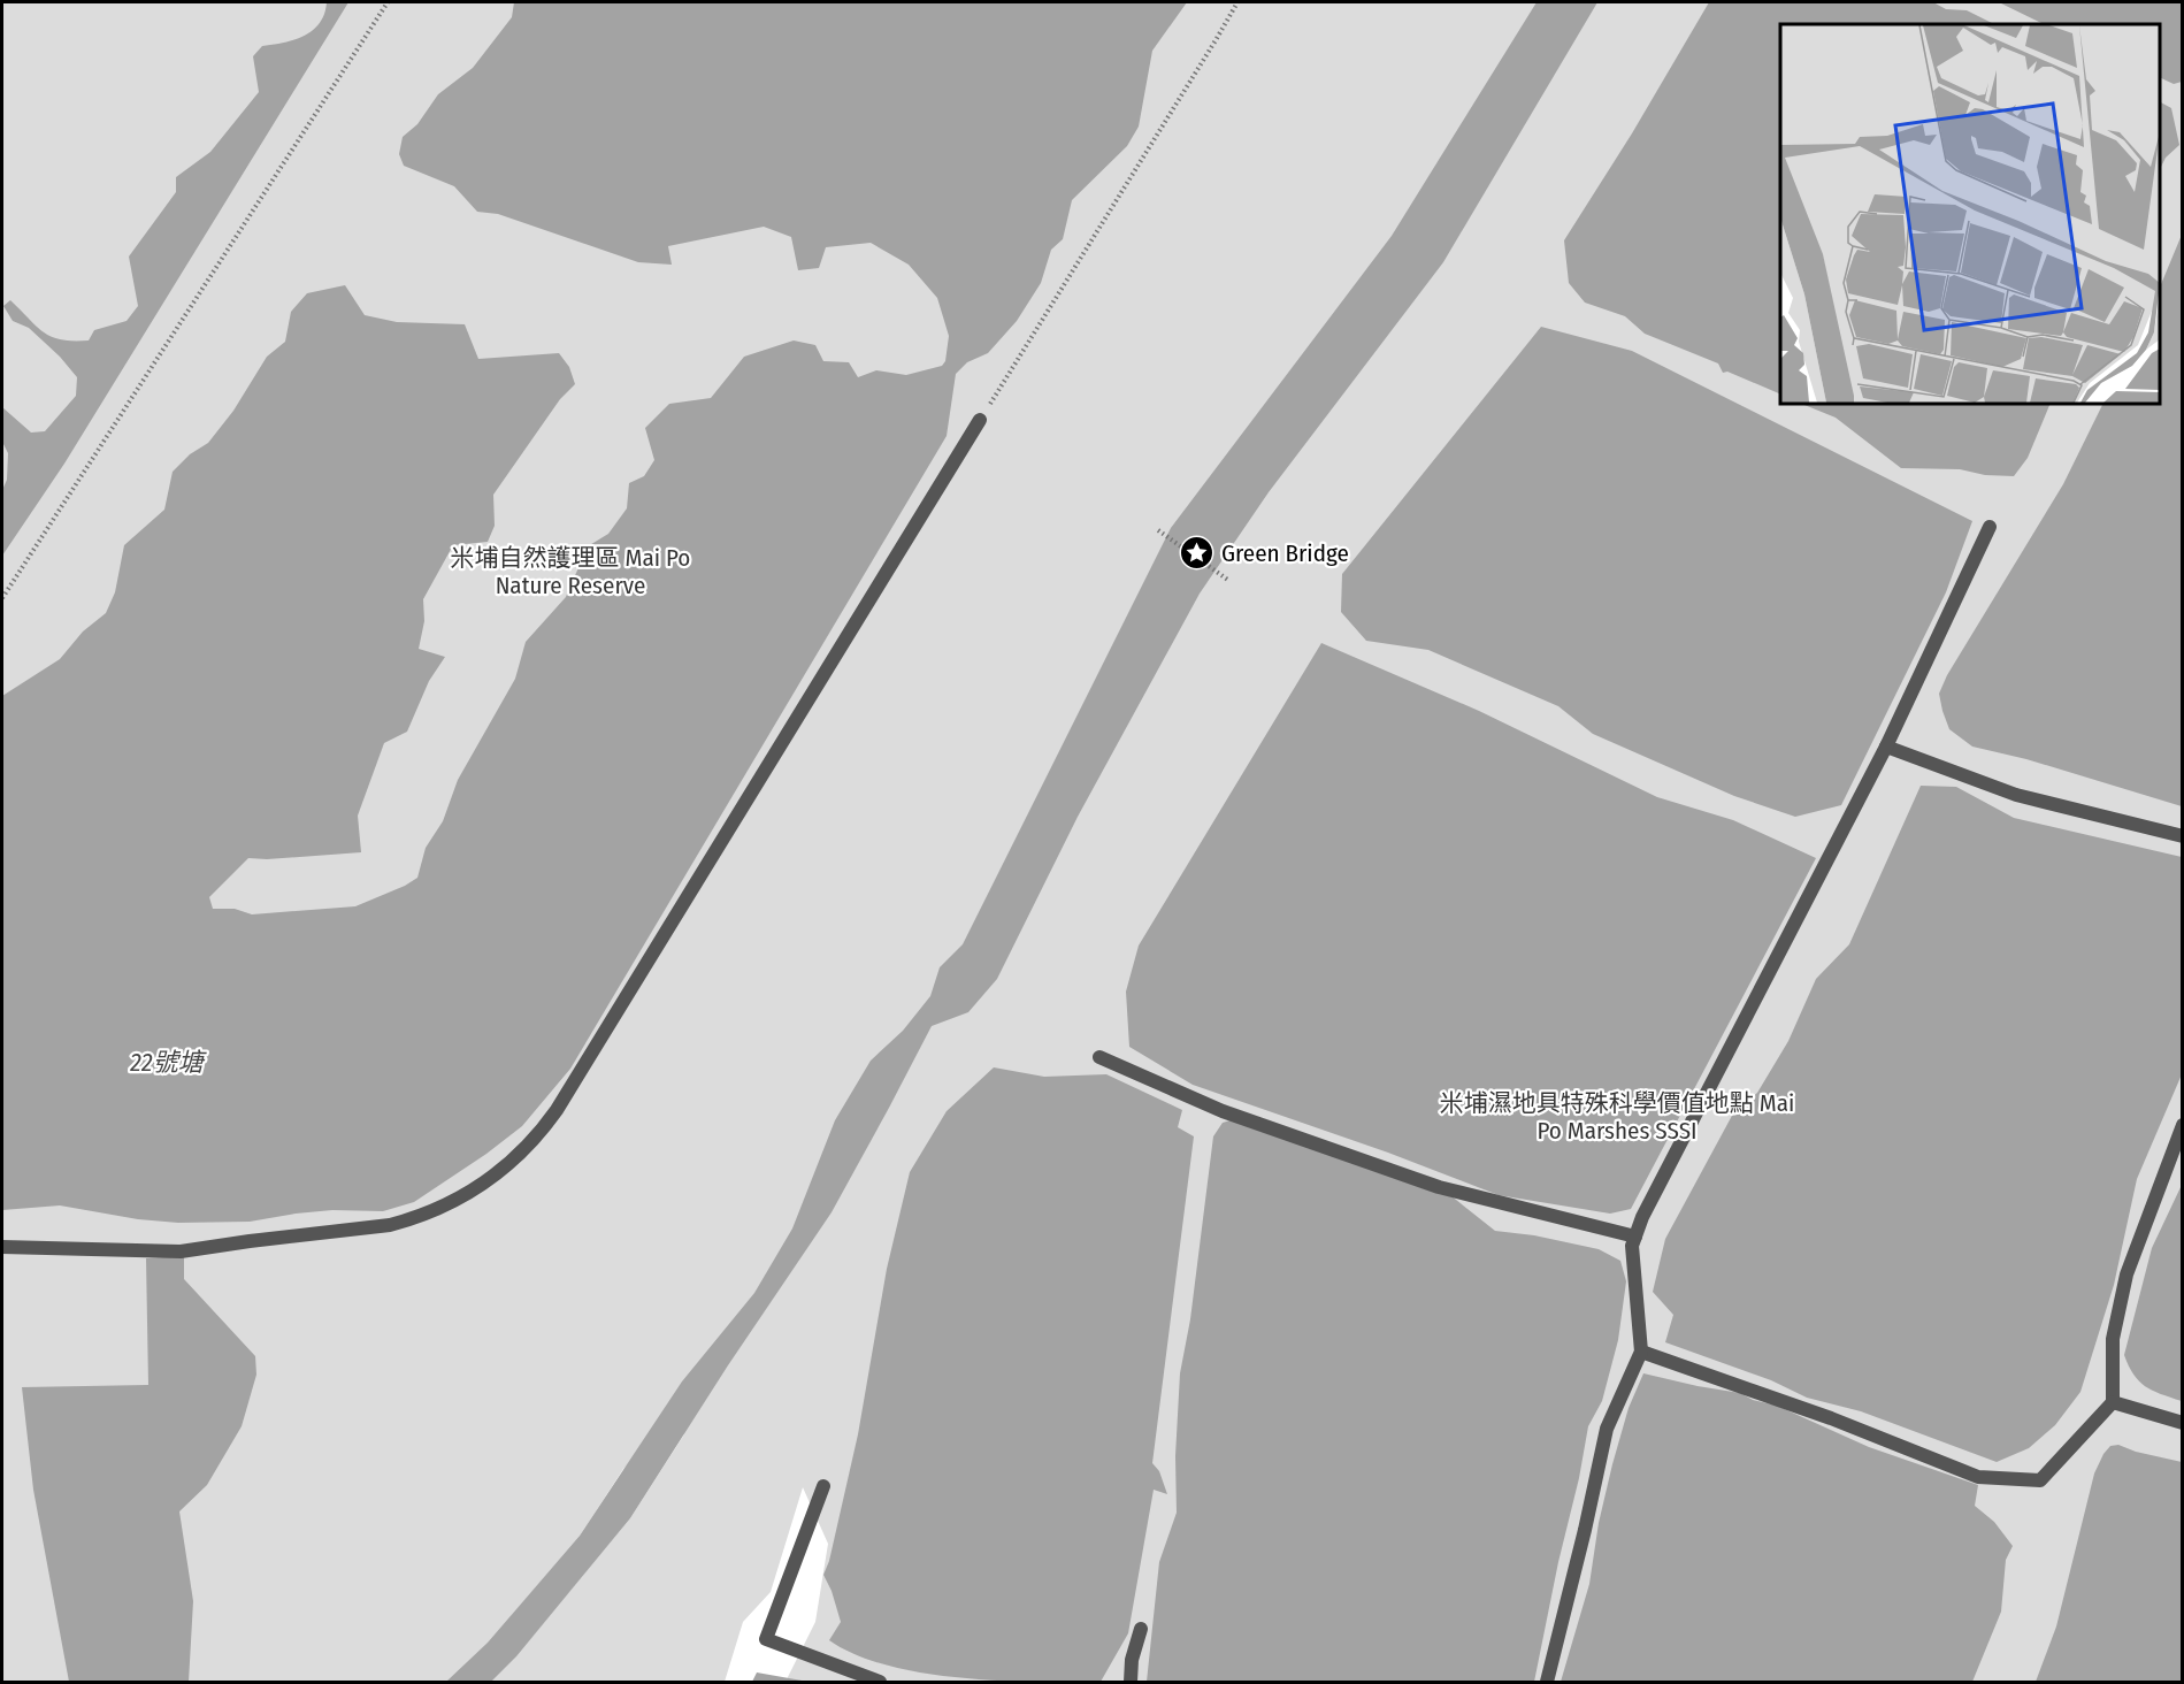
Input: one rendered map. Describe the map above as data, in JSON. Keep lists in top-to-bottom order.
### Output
{
  "water": ["22號塘"],
  "parks": ["米埔自然護理區 Mai Po Nature Reserve", "米埔濕地具特殊科學價值地點 Mai Po Marshes SSSI"],
  "places": {
    "place": ["Green Bridge"]
  }
}
